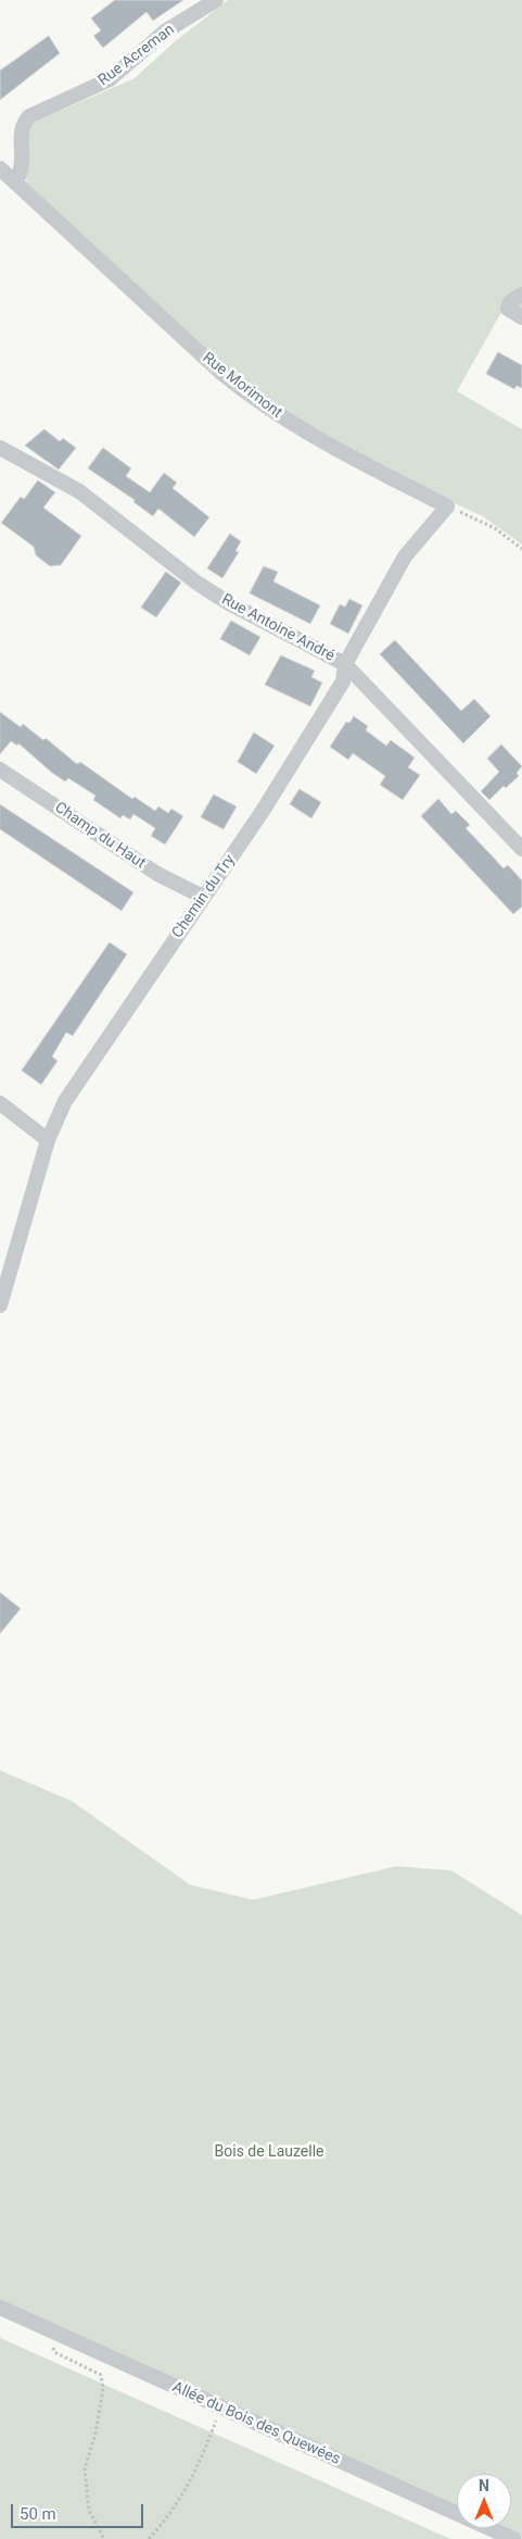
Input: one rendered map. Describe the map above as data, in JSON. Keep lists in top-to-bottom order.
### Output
{
  "streets": {
    "street": [
      "Rue Acreman",
      "Rue Morimont",
      "Rue Antoine André",
      "Champ du Haut",
      "Chemin du Try",
      "Allée du Bois des Quewées"
    ]
  },
  "crossings": [
    ["Rue Acreman", "Rue Morimont"],
    ["Rue Morimont", "Chemin du Try"],
    ["Rue Antoine André", "Chemin du Try"],
    ["Champ du Haut", "Chemin du Try"]
  ],
  "parks": ["Bois de Lauzelle"],
  "scale_bar": "50 m",
  "north": "top"
}
